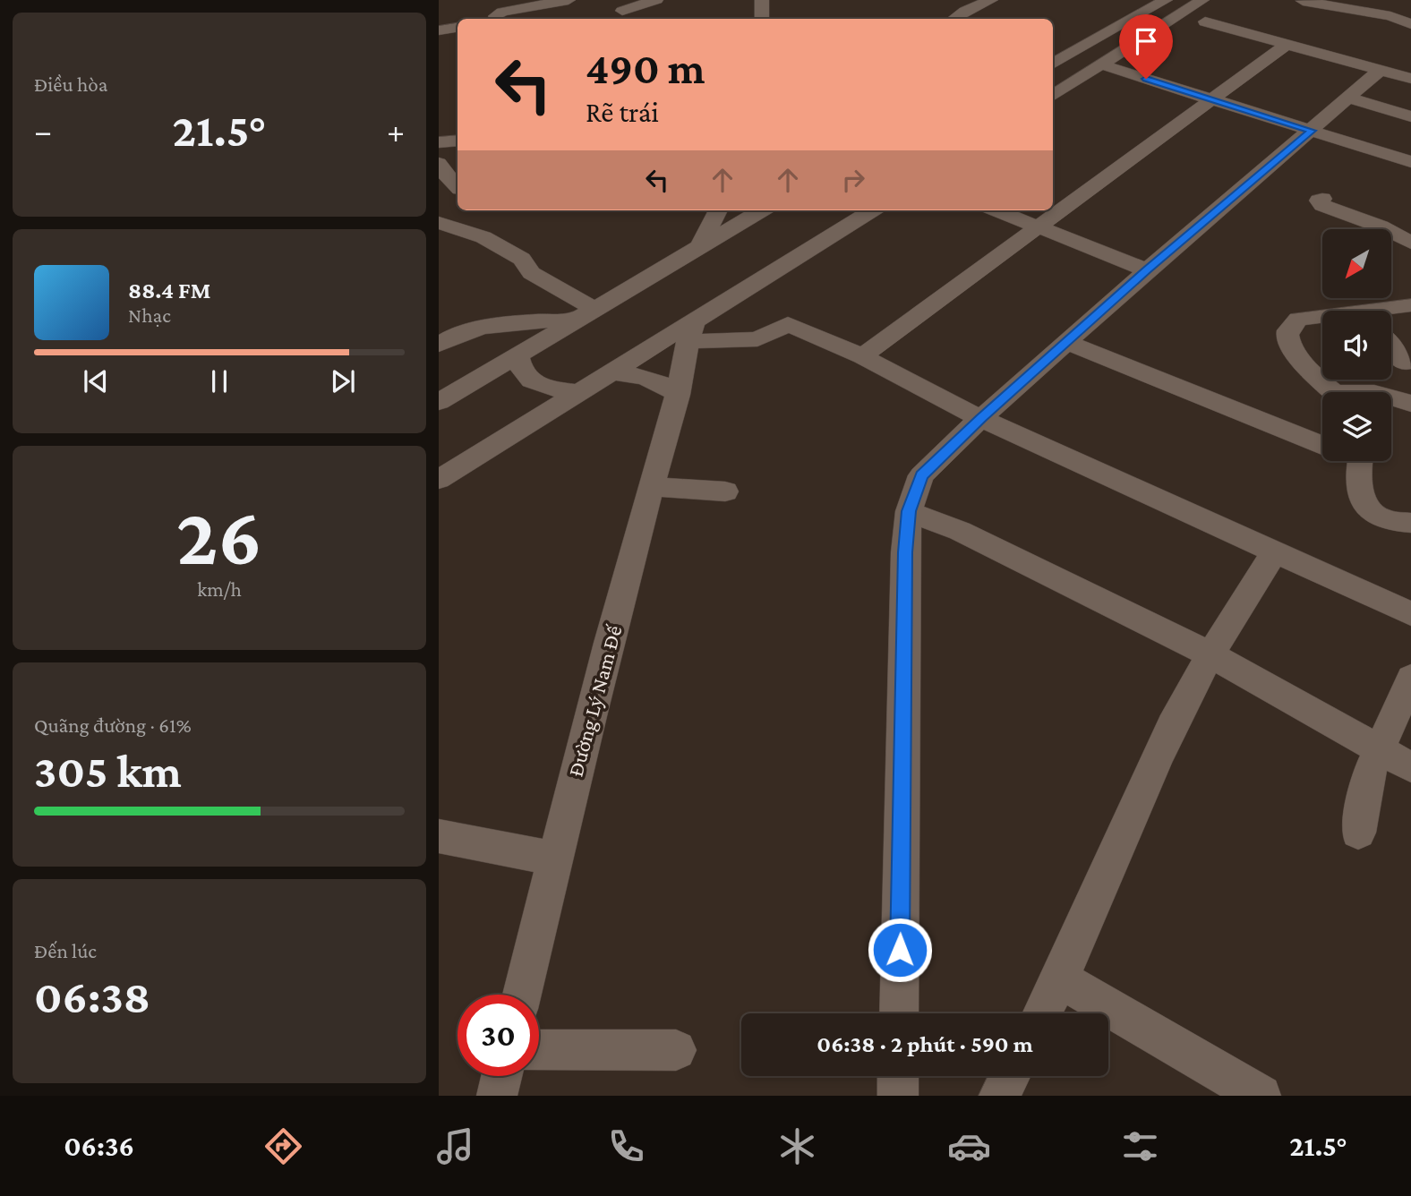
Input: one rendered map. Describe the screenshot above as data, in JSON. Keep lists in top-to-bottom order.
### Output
{
  "streets": {
    "street": ["Đường Lý Nam Đế"]
  },
  "north": "bottom left",
  "page": {
    "tile": [
      "Điều hòa",
      ["26", "km/h"],
      ["Quãng đường · 61%", "305 km"],
      ["Đến lúc", "06:38"]
    ],
    "turn": ["490 m", "Rẽ trái"],
    "heat": ["−", "21.5°", "+"],
    "song": ["88.4 FM", "Nhạc"],
    "limit": "30",
    "trip": "06:38 · 2 phút · 590 m",
    "tabs": ["06:36", "21.5°"]
  }
}
